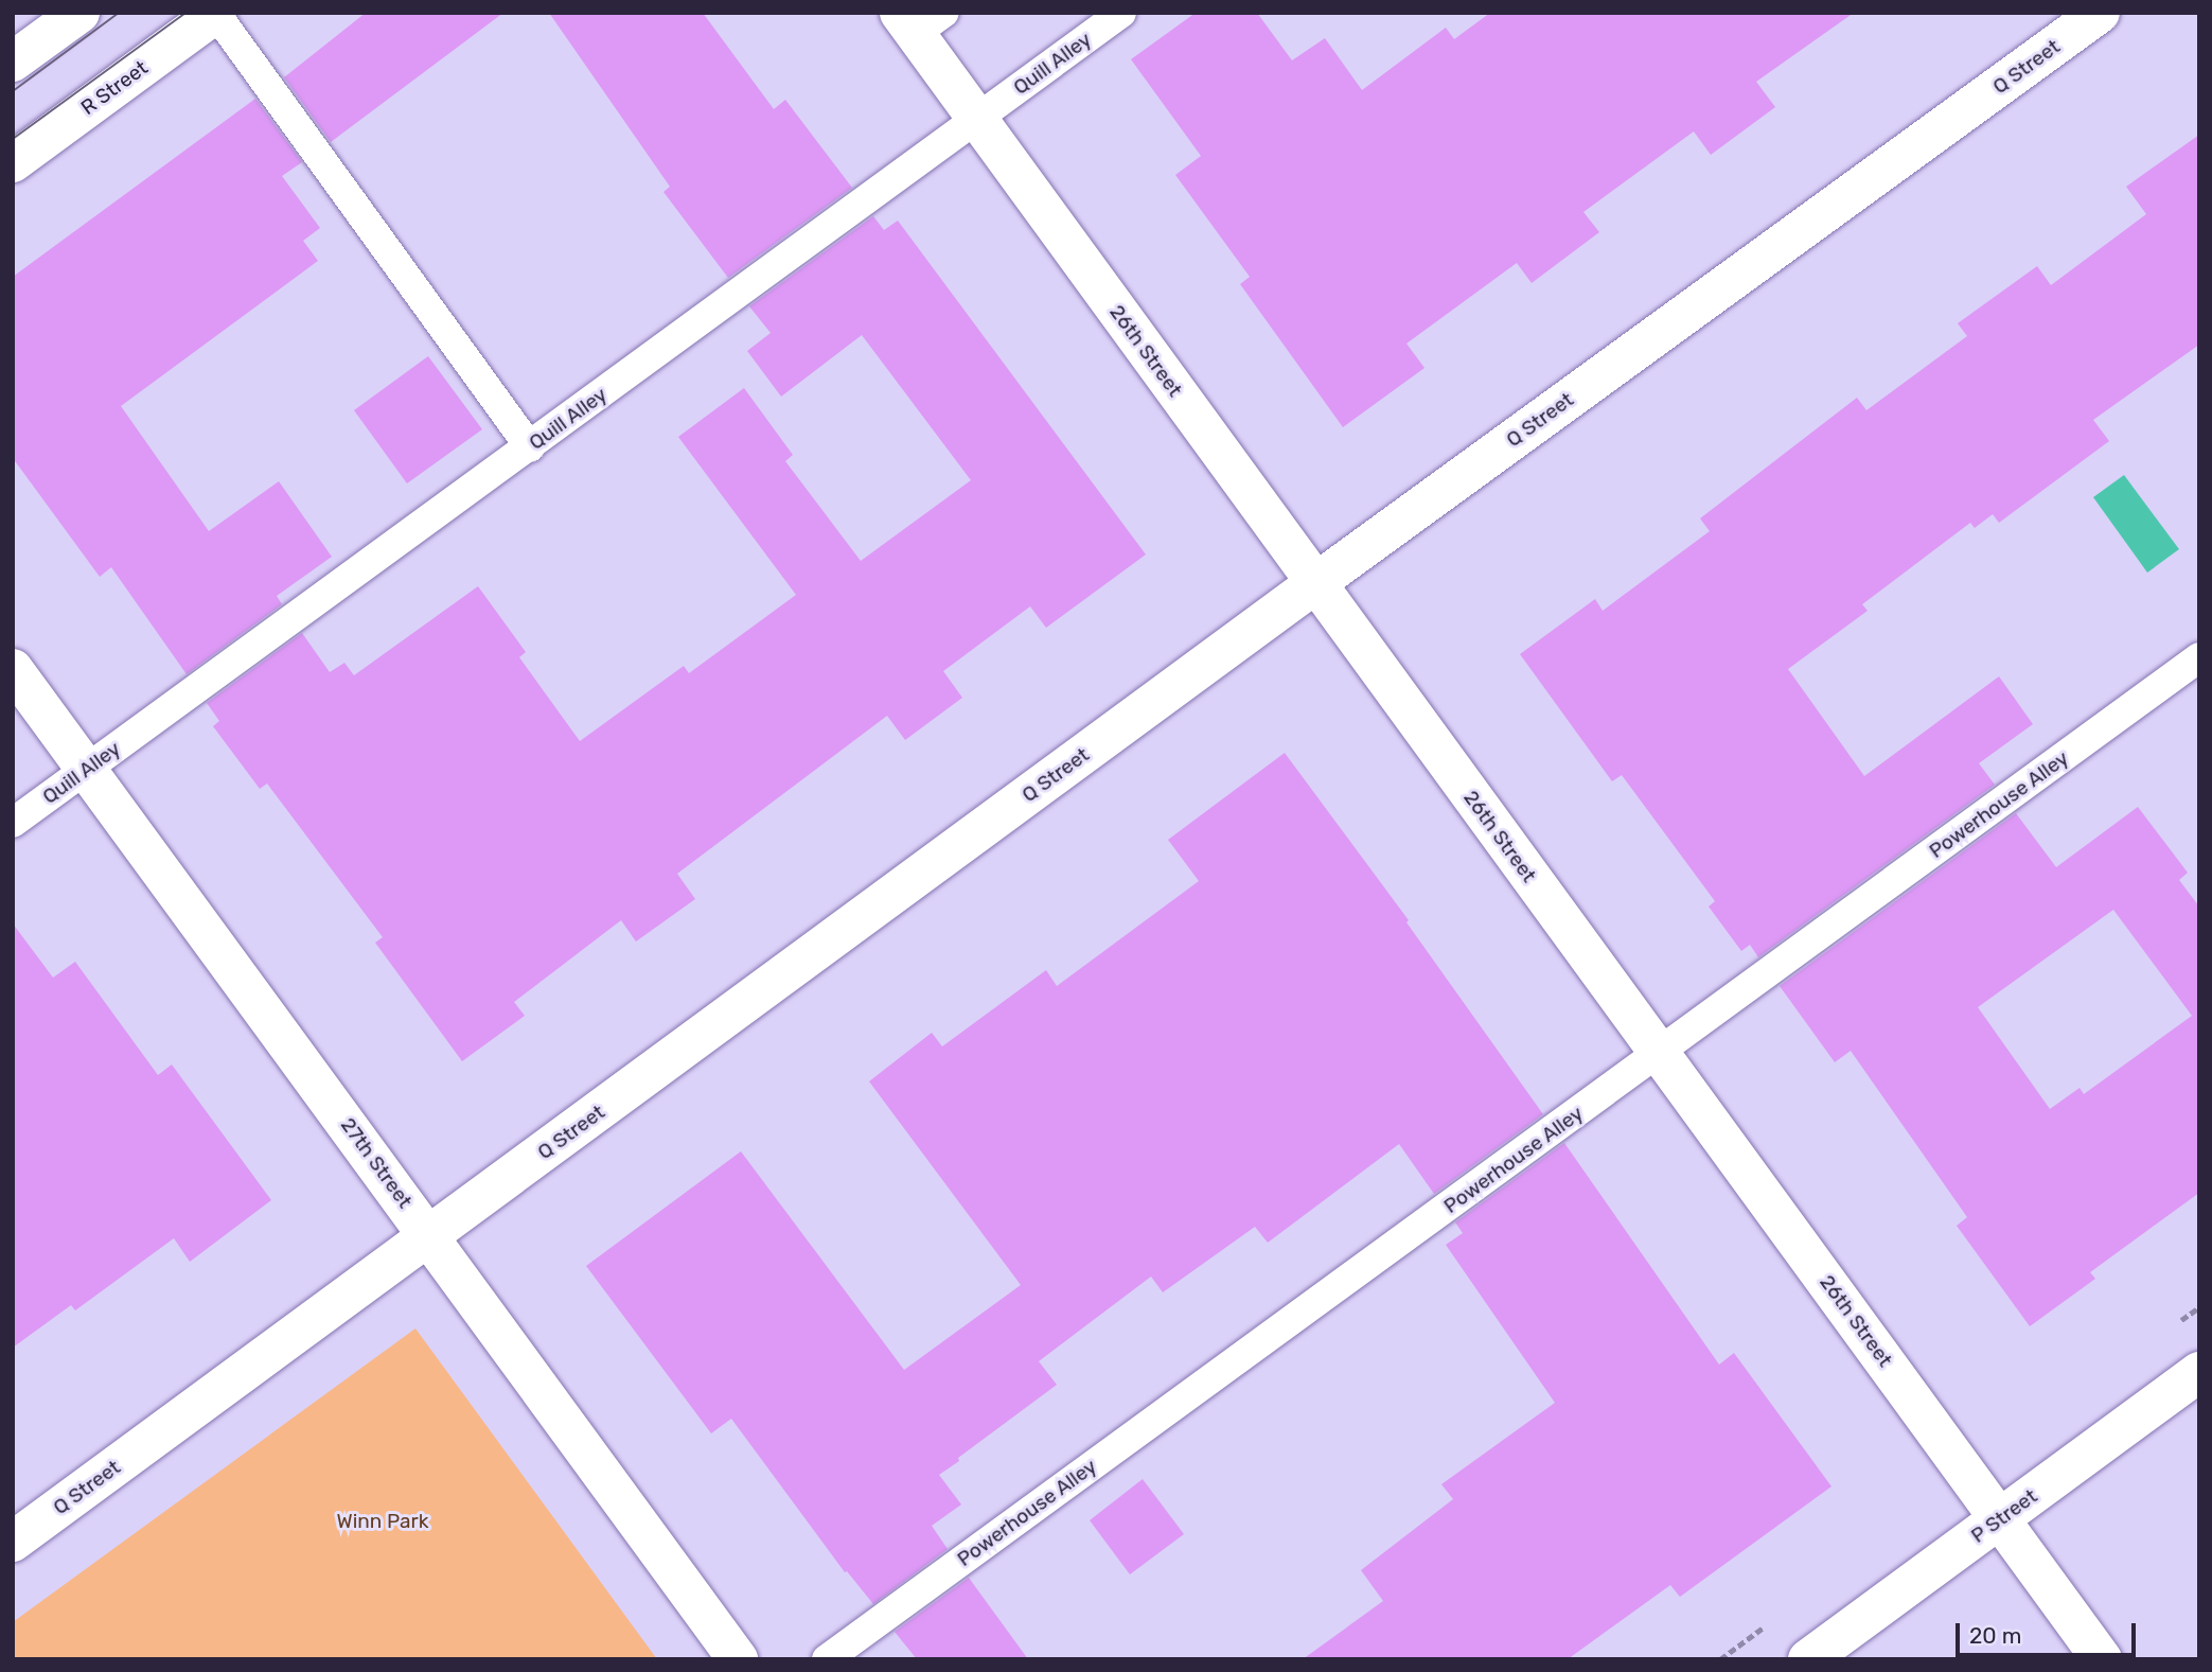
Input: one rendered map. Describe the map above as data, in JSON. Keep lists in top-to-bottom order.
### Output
{
  "streets": {
    "street": [
      "Q Street",
      "R Street",
      "26th Street",
      "27th Street",
      "P Street"
    ],
    "lane": ["Quill Alley", "Powerhouse Alley"]
  },
  "crossings": [
    ["Quill Alley", "26th Street"],
    ["Quill Alley", "27th Street"],
    ["Q Street", "26th Street"],
    ["Q Street", "27th Street"],
    ["26th Street", "Powerhouse Alley"],
    ["26th Street", "P Street"]
  ],
  "parks": ["Winn Park"],
  "scale_bar": "20 m"
}
